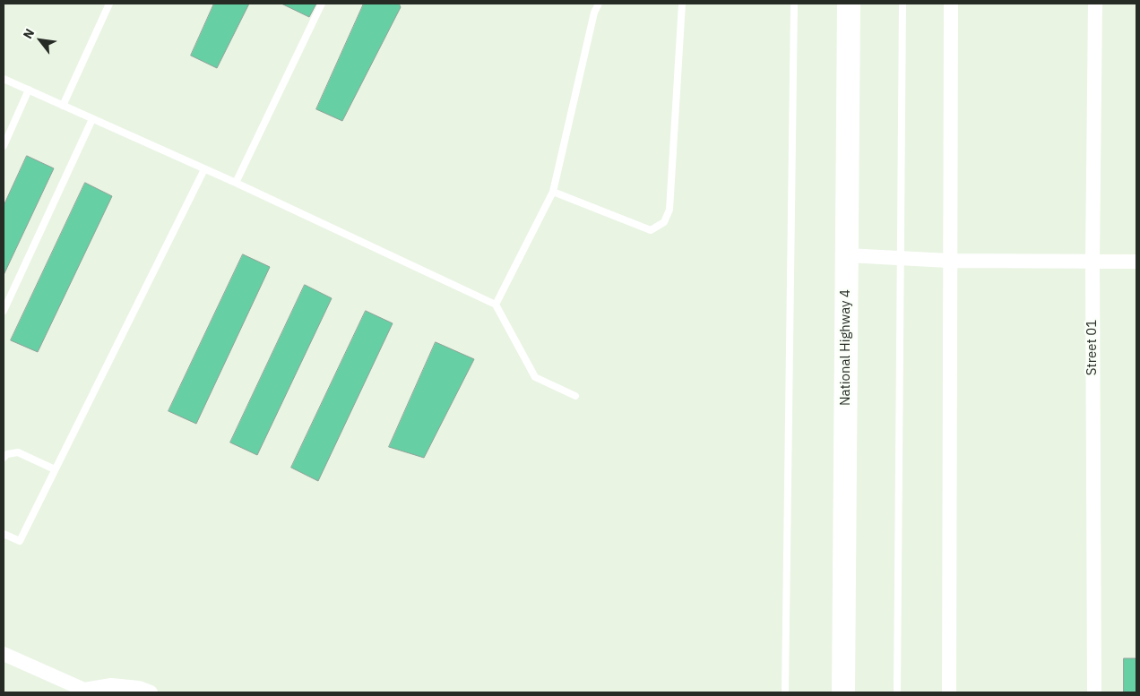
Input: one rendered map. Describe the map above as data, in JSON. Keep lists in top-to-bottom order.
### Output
{
  "streets": {
    "highway": ["National Highway 4"],
    "street": ["Street 01"]
  },
  "north": "top left"
}
